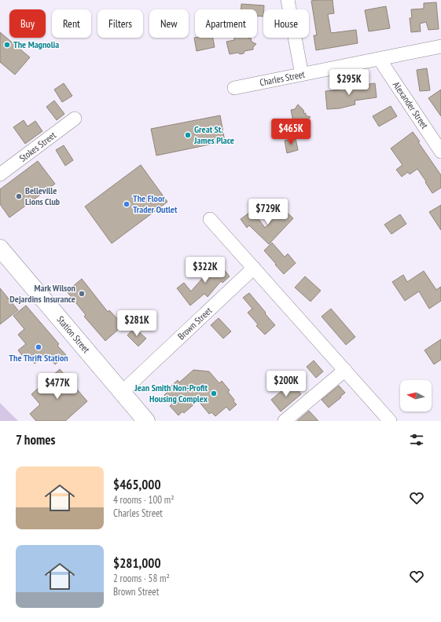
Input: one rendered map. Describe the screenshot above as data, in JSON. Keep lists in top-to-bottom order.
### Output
{
  "streets": {
    "main road": ["Station Street"],
    "street": [
      "Charles Street",
      "Alexander Street",
      "Stokes Street",
      "Brown Street"
    ]
  },
  "crossings": [
    ["Charles Street", "Alexander Street"],
    ["Brown Street", "Station Street"]
  ],
  "places": [
    "The Magnolia",
    "Great St. James Place",
    "Belleville Lions Club",
    "The Floor Trader Outlet",
    "Mark Wilson Dejardins Insurance",
    "The Thrift Station",
    "Jean Smith Non-Profit Housing Complex"
  ],
  "north": "left",
  "page": {
    "chip": [
      "Buy",
      "Rent",
      "Filters",
      "New",
      "Apartment",
      "House"
    ],
    "price": [
      "$295K",
      "$465K",
      "$729K",
      "$322K",
      "$281K",
      "$200K",
      "$477K"
    ],
    "heading": "7 homes",
    "list": [
      {
        "name": "$465,000",
        "note": "4 rooms · 100 m² · Charles Street"
      },
      {
        "name": "$281,000",
        "note": "2 rooms · 58 m² · Brown Street"
      }
    ]
  }
}
